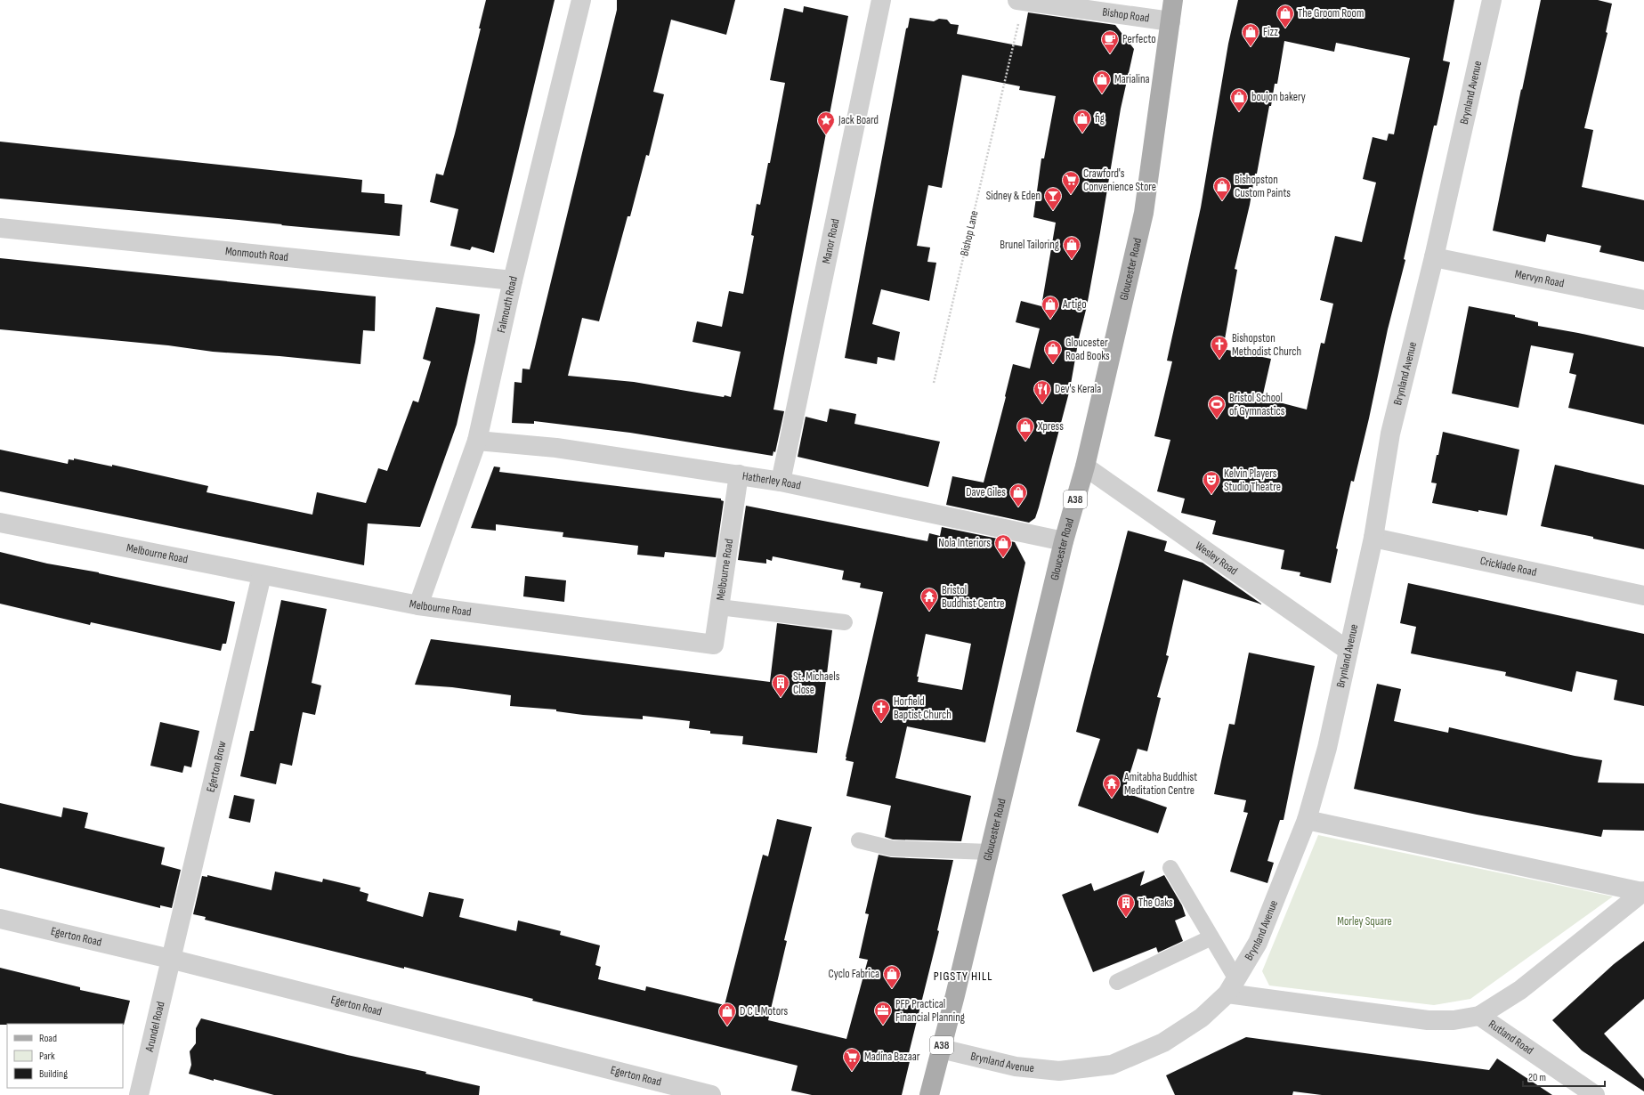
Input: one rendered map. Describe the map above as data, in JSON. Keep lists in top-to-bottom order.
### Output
{
  "streets": {
    "main road": ["Gloucester Road", "A38"],
    "street": [
      "Bishop Road",
      "Brynland Avenue",
      "Manor Road",
      "Monmouth Road",
      "Mervyn Road",
      "Falmouth Road",
      "Hatherley Road",
      "Melbourne Road",
      "Wesley Road",
      "Cricklade Road",
      "Egerton Brow",
      "Egerton Road",
      "Arundel Road",
      "Rutland Road"
    ],
    "path": ["Bishop Lane"]
  },
  "crossings": [
    ["Bishop Road", "Bishop Lane"],
    ["Bishop Road", "Gloucester Road"],
    ["Brynland Avenue", "Gloucester Road"],
    ["Brynland Avenue", "Mervyn Road"],
    ["Brynland Avenue", "Wesley Road"],
    ["Brynland Avenue", "Cricklade Road"],
    ["Manor Road", "Hatherley Road"],
    ["Monmouth Road", "Falmouth Road"],
    ["Gloucester Road", "Hatherley Road"],
    ["Gloucester Road", "Wesley Road"],
    ["Falmouth Road", "Hatherley Road"],
    ["Falmouth Road", "Melbourne Road"],
    ["Hatherley Road", "Melbourne Road"],
    ["Melbourne Road", "Egerton Brow"],
    ["Egerton Brow", "Egerton Road"],
    ["Egerton Brow", "Arundel Road"],
    ["Egerton Road", "Arundel Road"]
  ],
  "districts": ["PIGSTY HILL"],
  "parks": ["Morley Square"],
  "places": {
    "shop": [
      "The Groom Room",
      "Fizz",
      "Marialina",
      "boujon bakery",
      "fig",
      "Bishopston Custom Paints",
      "Brunel Tailoring",
      "Artigo",
      "Gloucester Road Books",
      "Xpress",
      "Dave Giles",
      "Nola Interiors",
      "Cyclo Fabrica",
      "D C L Motors"
    ],
    "cafe": ["Perfecto"],
    "place": ["Jack Board"],
    "supermarket": ["Crawford's Convenience Store", "Madina Bazaar"],
    "bar": ["Sidney & Eden"],
    "church": ["Bishopston Methodist Church", "Horfield Baptist Church"],
    "restaurant": ["Dev's Kerala"],
    "sports": ["Bristol School of Gymnastics"],
    "theatre": ["Kelvin Players Studio Theatre"],
    "temple": ["Bristol Buddhist Centre", "Amitabha Buddhist Meditation Centre"],
    "building": ["St. Michaels Close", "The Oaks"],
    "office": ["PFP Practical Financial Planning"]
  },
  "legend": ["Road", "Park", "Building"],
  "scale_bar": "20 m"
}
